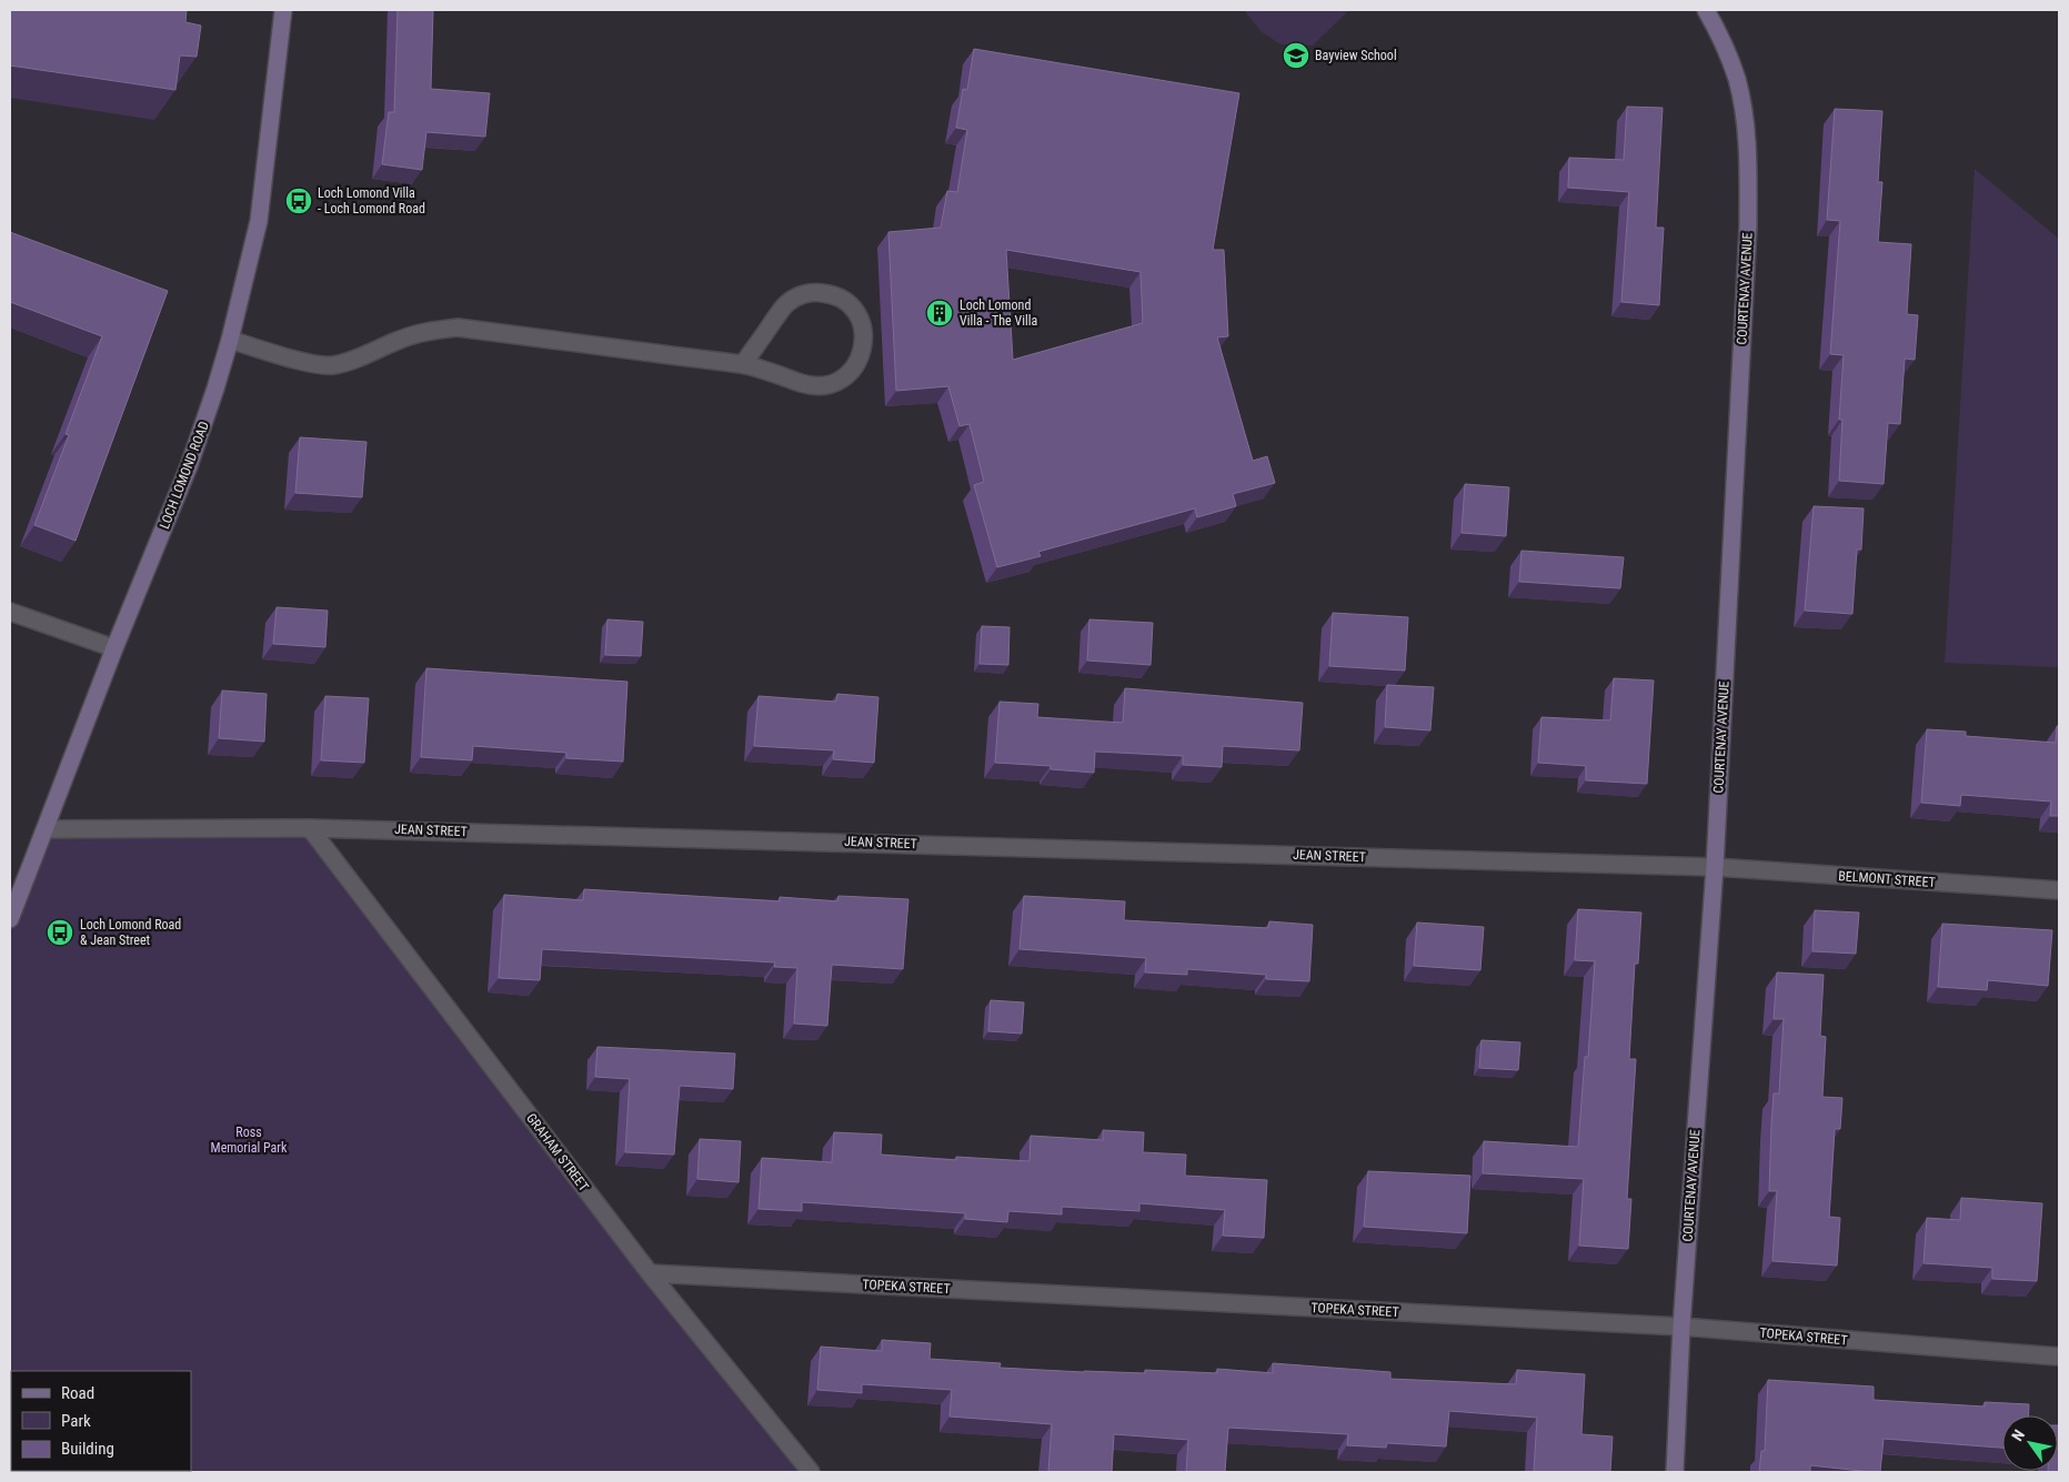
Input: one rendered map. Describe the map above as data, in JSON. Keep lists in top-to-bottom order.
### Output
{
  "streets": {
    "street": [
      "COURTENAY AVENUE",
      "LOCH LOMOND ROAD",
      "JEAN STREET",
      "BELMONT STREET",
      "GRAHAM STREET",
      "TOPEKA STREET"
    ]
  },
  "crossings": [
    ["COURTENAY AVENUE", "JEAN STREET"],
    ["COURTENAY AVENUE", "BELMONT STREET"],
    ["COURTENAY AVENUE", "TOPEKA STREET"],
    ["LOCH LOMOND ROAD", "JEAN STREET"],
    ["JEAN STREET", "BELMONT STREET"],
    ["JEAN STREET", "GRAHAM STREET"],
    ["GRAHAM STREET", "TOPEKA STREET"]
  ],
  "parks": ["Ross Memorial Park"],
  "places": {
    "school or university": ["Bayview School"],
    "bus stop": ["Loch Lomond Villa - Loch Lomond Road", "Loch Lomond Road & Jean Street"],
    "building": ["Loch Lomond Villa - The Villa"]
  },
  "legend": ["Road", "Park", "Building"],
  "north": "top left"
}
